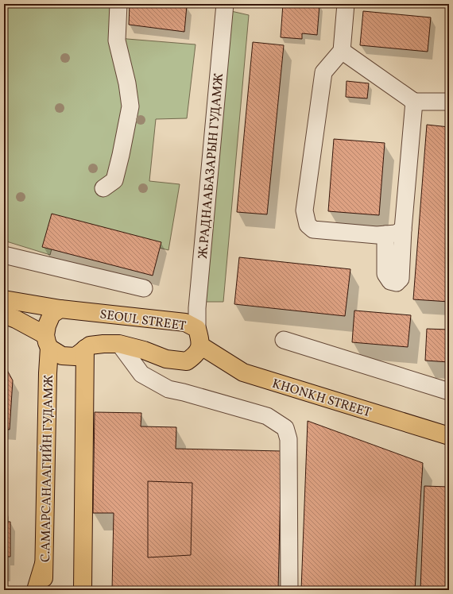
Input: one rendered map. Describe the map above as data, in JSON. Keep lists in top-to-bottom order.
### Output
{
  "streets": {
    "main road": ["SEOUL STREET", "KHONKH STREET", "С.АМАРСАНААГИЙН ГУДАМЖ"],
    "street": ["Ж.РАДНААБАЗАРЫН ГУДАМЖ"]
  },
  "crossings": [
    ["Ж.РАДНААБАЗАРЫН ГУДАМЖ", "SEOUL STREET"],
    ["SEOUL STREET", "KHONKH STREET"]
  ]
}
